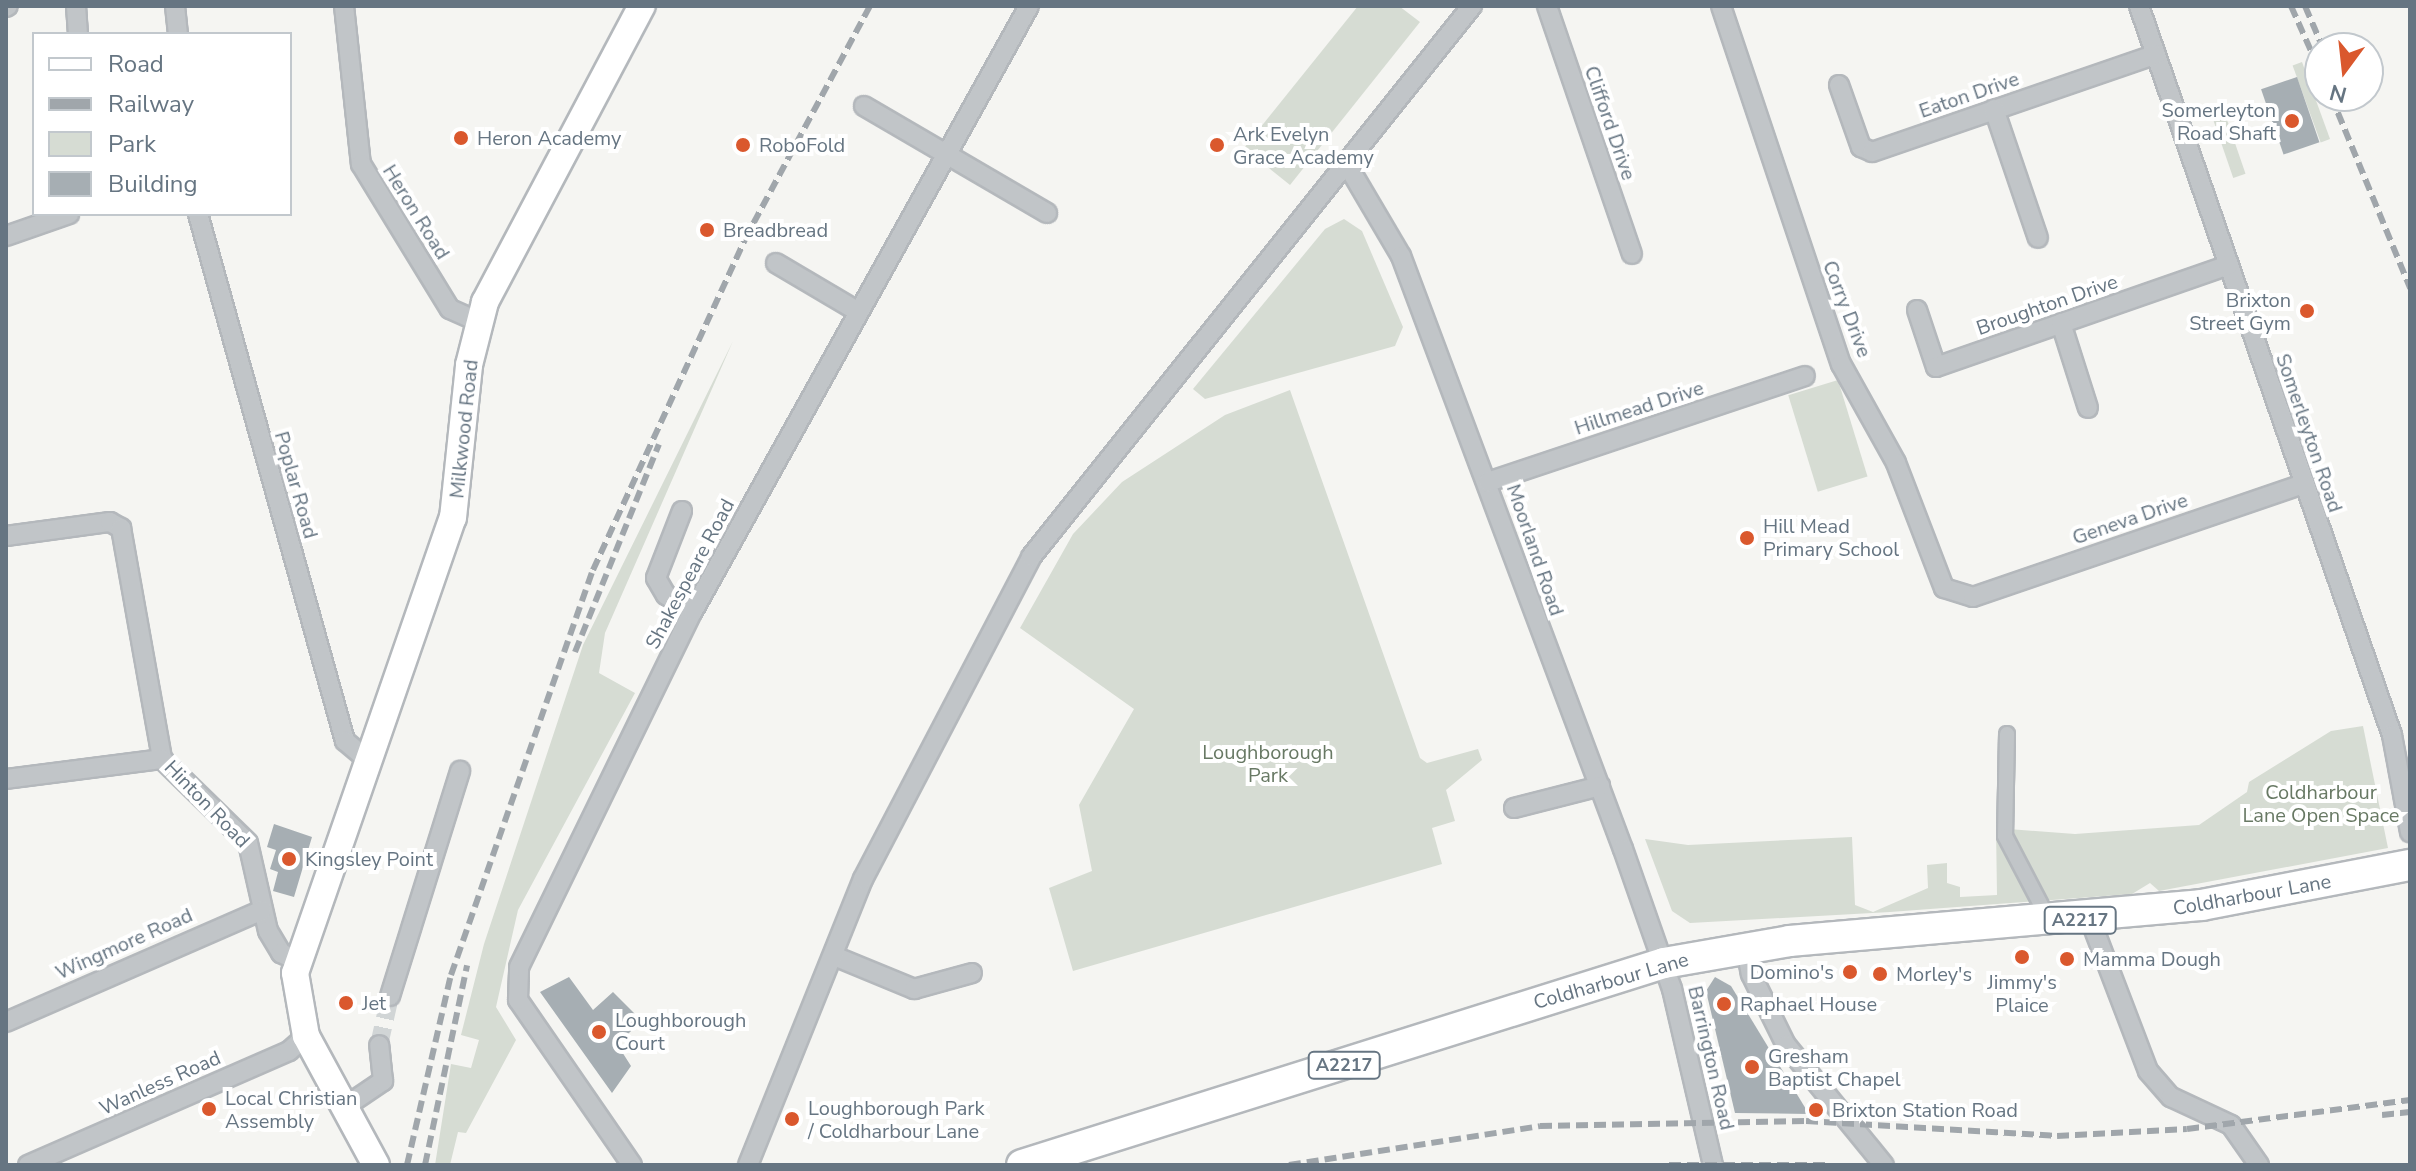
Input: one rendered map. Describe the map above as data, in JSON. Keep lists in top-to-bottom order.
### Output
{
  "streets": {
    "main road": ["Milkwood Road", "Coldharbour Lane", "A2217"],
    "street": [
      "Eaton Drive",
      "Clifford Drive",
      "Heron Road",
      "Broughton Drive",
      "Corry Drive",
      "Hillmead Drive",
      "Somerleyton Road",
      "Poplar Road",
      "Geneva Drive",
      "Moorland Road",
      "Shakespeare Road",
      "Hinton Road",
      "Wingmore Road",
      "Barrington Road",
      "Wanless Road"
    ]
  },
  "crossings": [
    ["Eaton Drive", "Somerleyton Road"],
    ["Heron Road", "Milkwood Road"],
    ["Broughton Drive", "Somerleyton Road"],
    ["Corry Drive", "Geneva Drive"],
    ["Hillmead Drive", "Moorland Road"],
    ["Milkwood Road", "Poplar Road"],
    ["Milkwood Road", "Hinton Road"],
    ["Somerleyton Road", "Geneva Drive"],
    ["Moorland Road", "Coldharbour Lane"],
    ["Moorland Road", "Barrington Road"],
    ["Hinton Road", "Wingmore Road"],
    ["Coldharbour Lane", "Barrington Road"]
  ],
  "parks": ["Loughborough Park", "Coldharbour Lane Open Space"],
  "places": [
    "Somerleyton Road Shaft",
    "Heron Academy",
    "RoboFold",
    "Ark Evelyn Grace Academy",
    "Breadbread",
    "Brixton Street Gym",
    "Hill Mead Primary School",
    "Kingsley Point",
    "Jimmy's Plaice",
    "Mamma Dough",
    "Domino's",
    "Morley's",
    "Jet",
    "Raphael House",
    "Loughborough Court",
    "Gresham Baptist Chapel",
    "Local Christian Assembly",
    "Brixton Station Road",
    "Loughborough Park / Coldharbour Lane"
  ],
  "legend": [
    "Road",
    "Railway",
    "Park",
    "Building"
  ],
  "north": "bottom"
}
